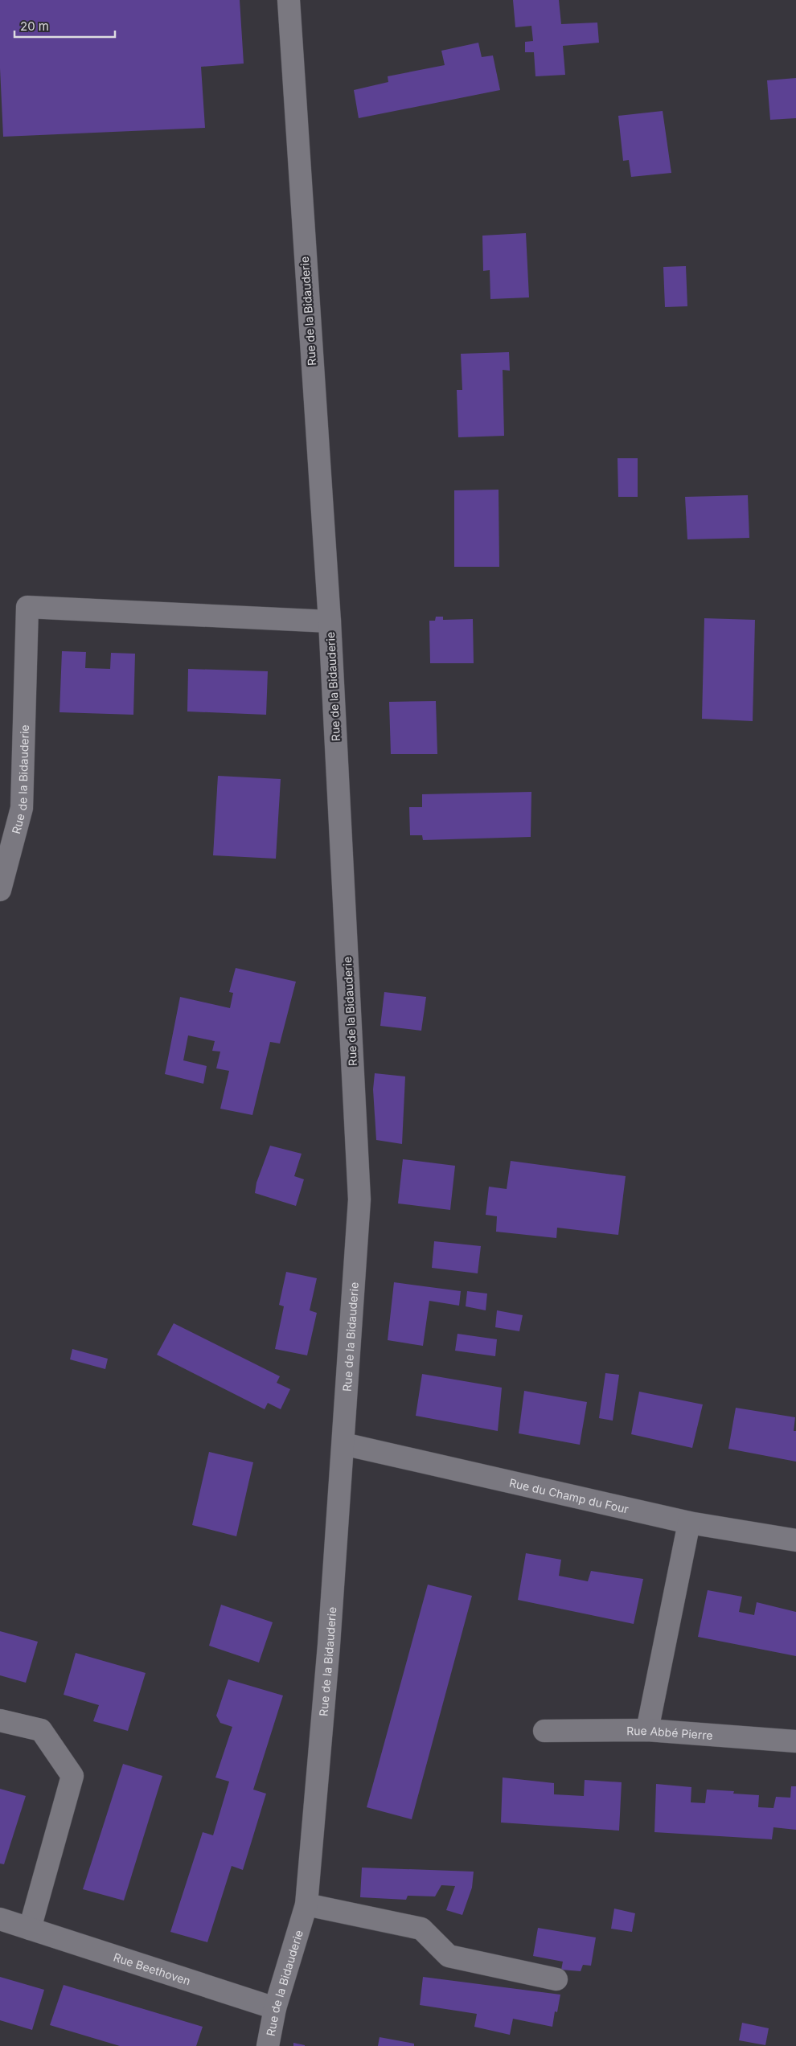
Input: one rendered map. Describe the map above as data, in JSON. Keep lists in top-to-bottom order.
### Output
{
  "streets": {
    "street": [
      "Rue de la Bidauderie",
      "Rue du Champ du Four",
      "Rue Abbé Pierre",
      "Rue Beethoven"
    ]
  },
  "crossings": [
    ["Rue de la Bidauderie", "Rue du Champ du Four"],
    ["Rue de la Bidauderie", "Rue Beethoven"]
  ],
  "scale_bar": "20 m"
}
